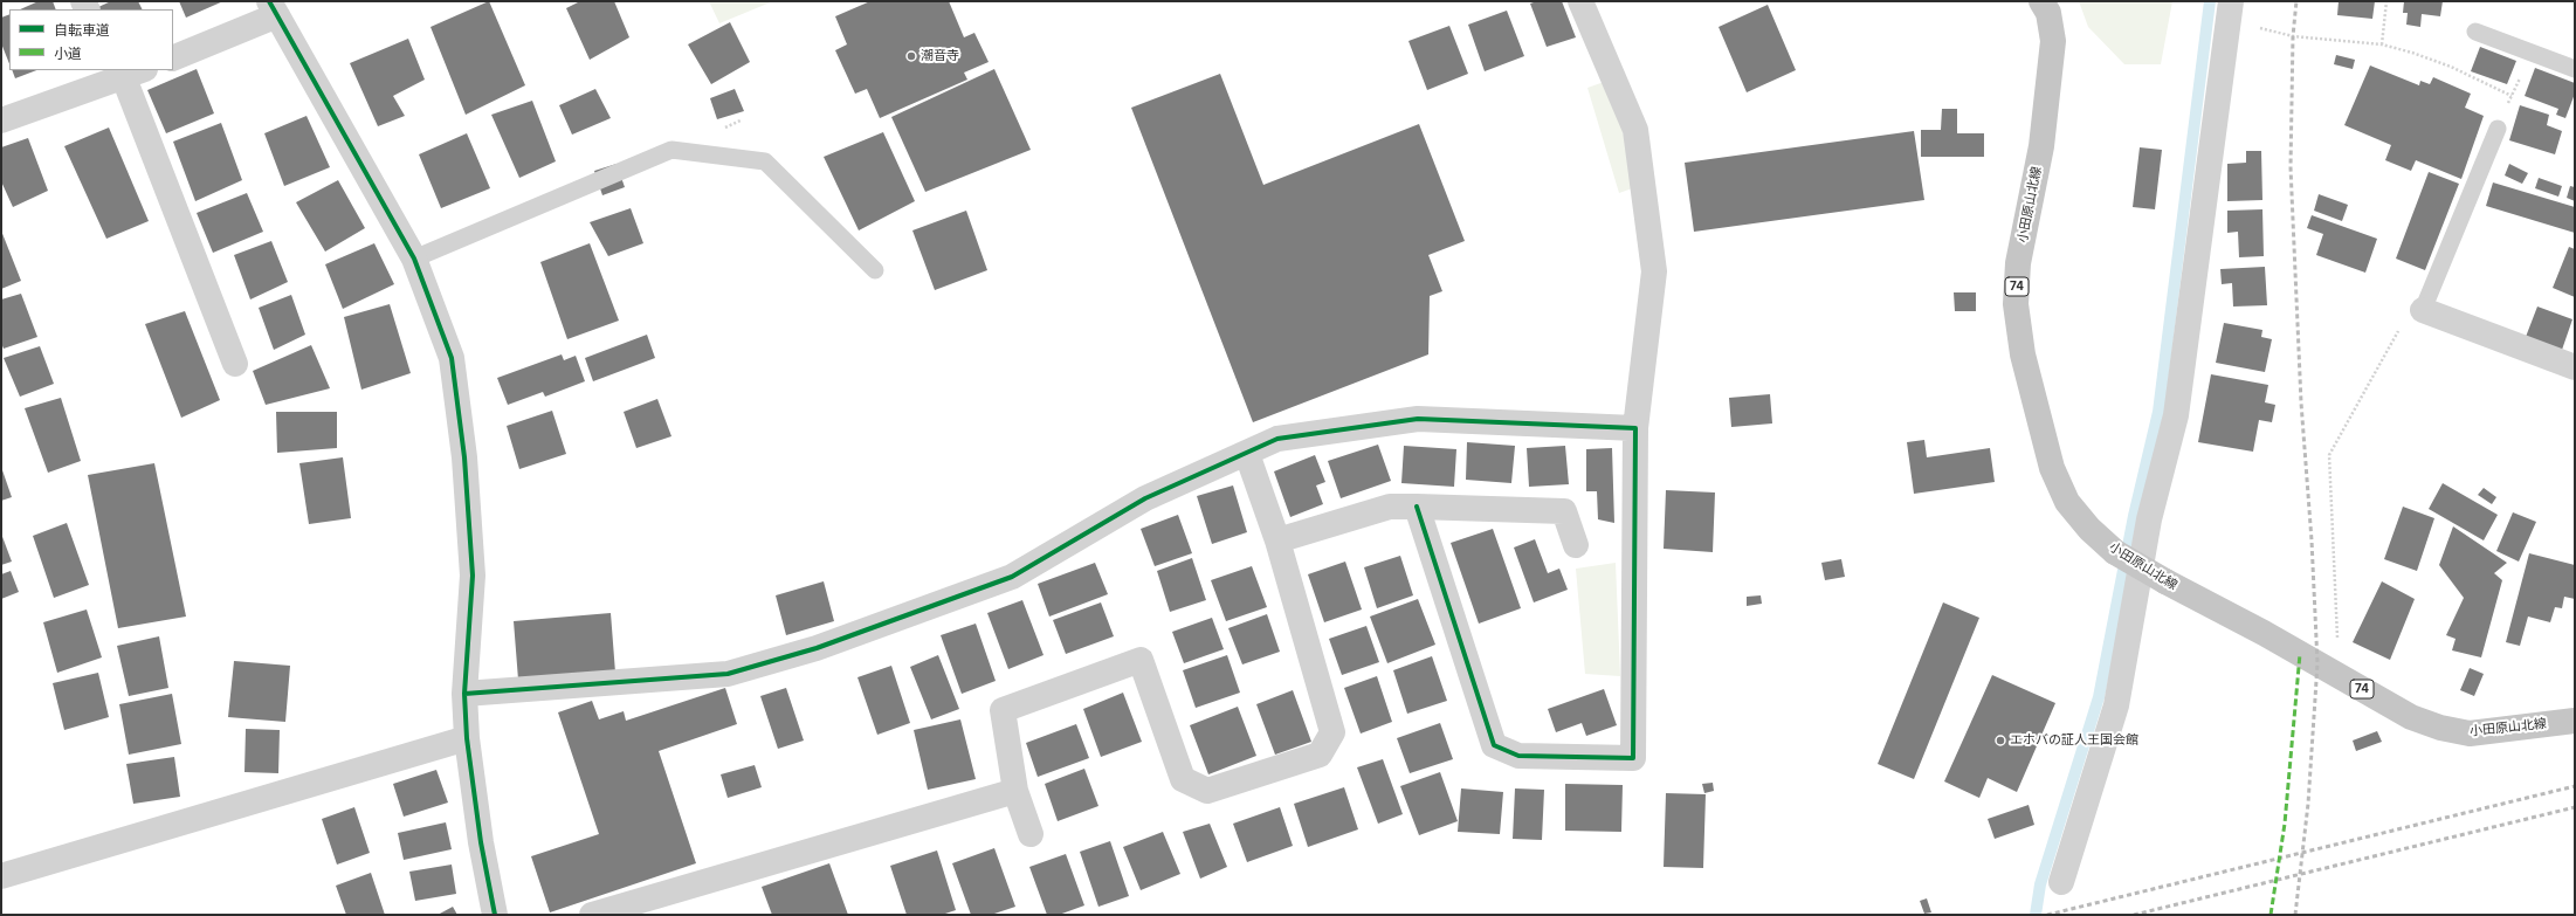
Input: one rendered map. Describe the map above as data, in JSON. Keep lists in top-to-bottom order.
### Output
{
  "streets": {
    "main road": ["小田原山北線", "74"]
  },
  "places": ["潮音寺", "エホバの証人王国会館"],
  "legend": ["自転車道", "小道"]
}
